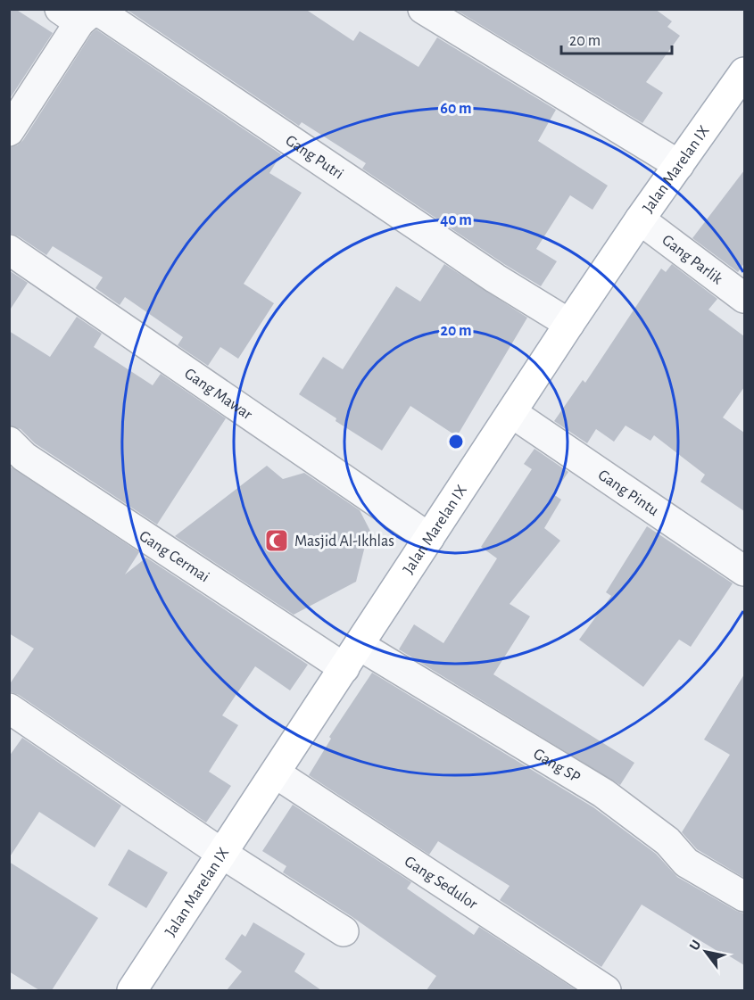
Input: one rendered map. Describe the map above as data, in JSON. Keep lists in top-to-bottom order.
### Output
{
  "streets": {
    "main road": ["Jalan Marelan IX"],
    "street": [
      "Gang Putri",
      "Gang Parlik",
      "Gang Mawar",
      "Gang Pintu",
      "Gang Cermai",
      "Gang SP",
      "Gang Sedulor"
    ]
  },
  "crossings": [
    ["Gang Putri", "Jalan Marelan IX"],
    ["Jalan Marelan IX", "Gang Parlik"],
    ["Jalan Marelan IX", "Gang Mawar"],
    ["Jalan Marelan IX", "Gang Pintu"],
    ["Jalan Marelan IX", "Gang Cermai"],
    ["Jalan Marelan IX", "Gang SP"],
    ["Jalan Marelan IX", "Gang Sedulor"],
    ["Gang Cermai", "Gang SP"]
  ],
  "places": {
    "mosque": ["Masjid Al-Ikhlas"]
  },
  "scale_bar": "20 m",
  "north": "top left",
  "rings": ["60 m", "40 m", "20 m"]
}
